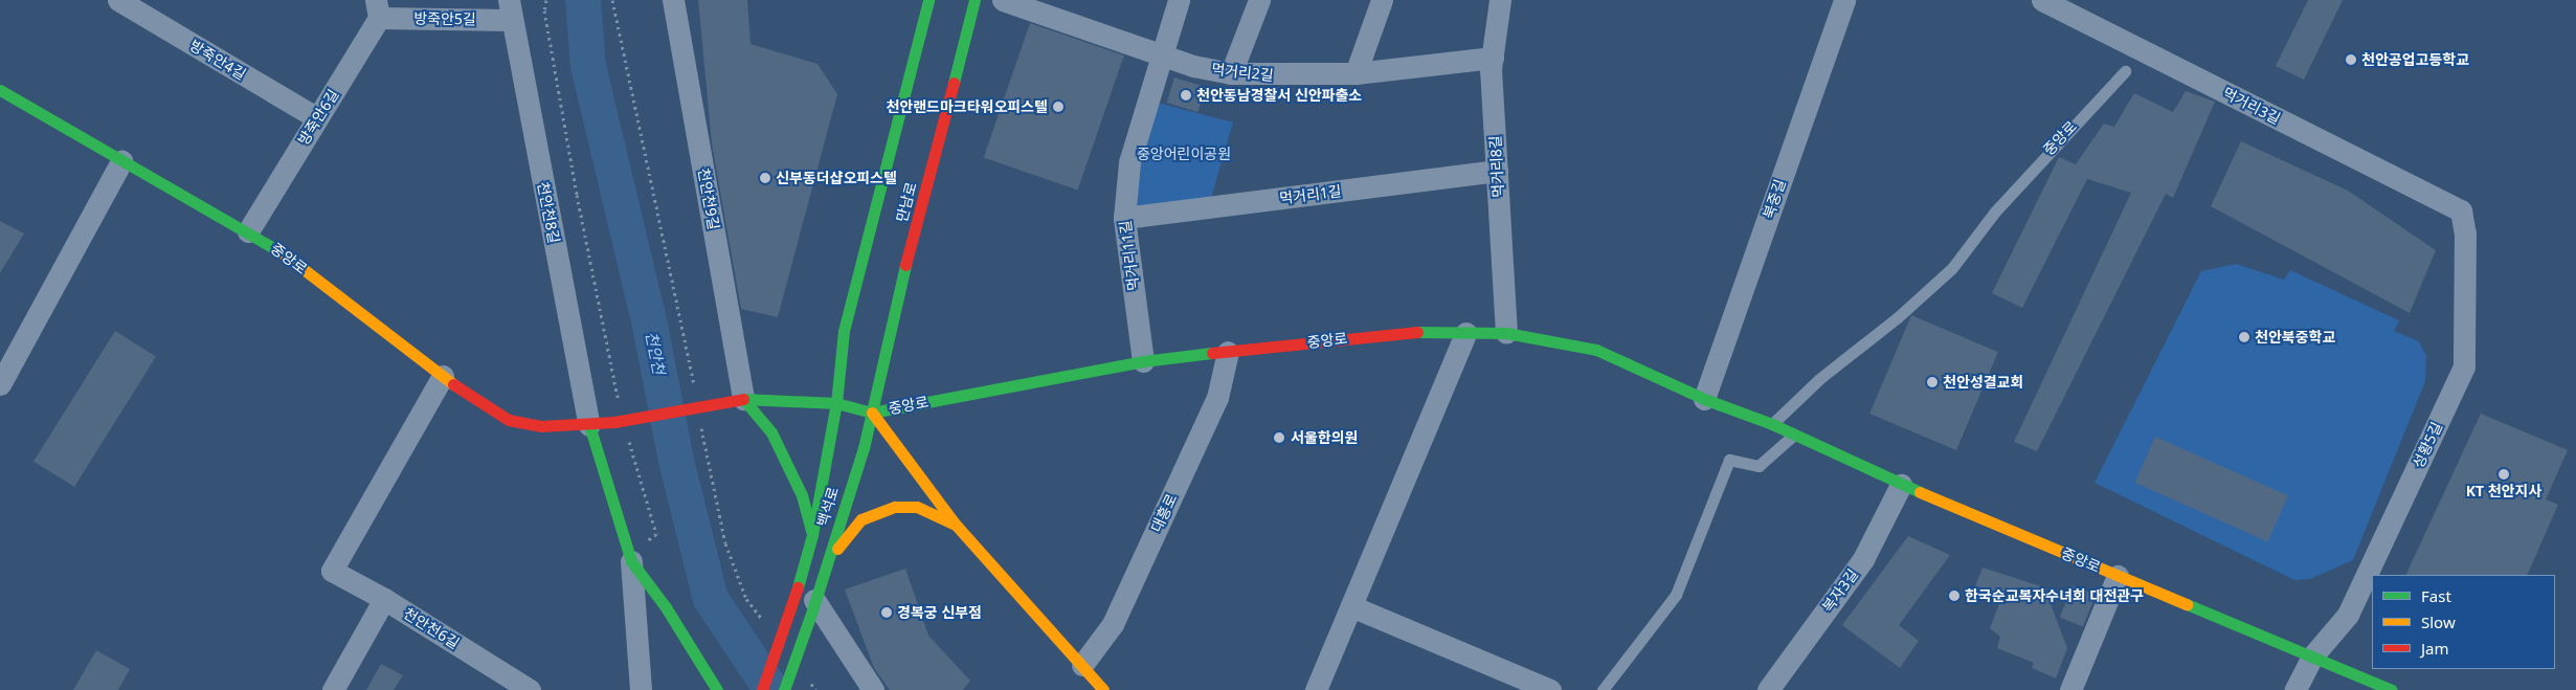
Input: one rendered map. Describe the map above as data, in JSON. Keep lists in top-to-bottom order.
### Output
{
  "streets": {
    "street": [
      "방죽안5길",
      "방죽안4길",
      "먹거리2길",
      "먹거리3길",
      "방죽안6길",
      "중앙로",
      "먹거리8길",
      "먹거리1길",
      "천안천9길",
      "북중길",
      "만남로",
      "천안천8길",
      "먹거리11길",
      "성황5길",
      "백석로",
      "대흥로",
      "복자3길",
      "천안천6길"
    ]
  },
  "crossings": [
    ["방죽안5길", "방죽안6길"],
    ["방죽안5길", "천안천8길"],
    ["방죽안4길", "방죽안6길"],
    ["먹거리2길", "먹거리8길"],
    ["먹거리2길", "먹거리11길"],
    ["먹거리3길", "성황5길"],
    ["방죽안6길", "중앙로"],
    ["중앙로", "먹거리8길"],
    ["중앙로", "천안천9길"],
    ["중앙로", "북중길"],
    ["중앙로", "만남로"],
    ["중앙로", "천안천8길"],
    ["중앙로", "먹거리11길"],
    ["중앙로", "성황5길"],
    ["중앙로", "백석로"],
    ["중앙로", "대흥로"],
    ["중앙로", "복자3길"],
    ["중앙로", "천안천6길"],
    ["먹거리8길", "먹거리1길"],
    ["먹거리1길", "먹거리11길"],
    ["만남로", "백석로"]
  ],
  "water": ["천안천"],
  "parks": ["중앙어린이공원"],
  "places": [
    "천안공업고등학교",
    "천안동남경찰서 신안파출소",
    "천안랜드마크타워오피스텔",
    "신부동더샵오피스텔",
    "천안북중학교",
    "천안성결교회",
    "서울한의원",
    "KT 천안지사",
    "한국순교복자수녀회 대전관구",
    "경복궁 신부점"
  ],
  "legend": ["Fast", "Slow", "Jam"]
}
